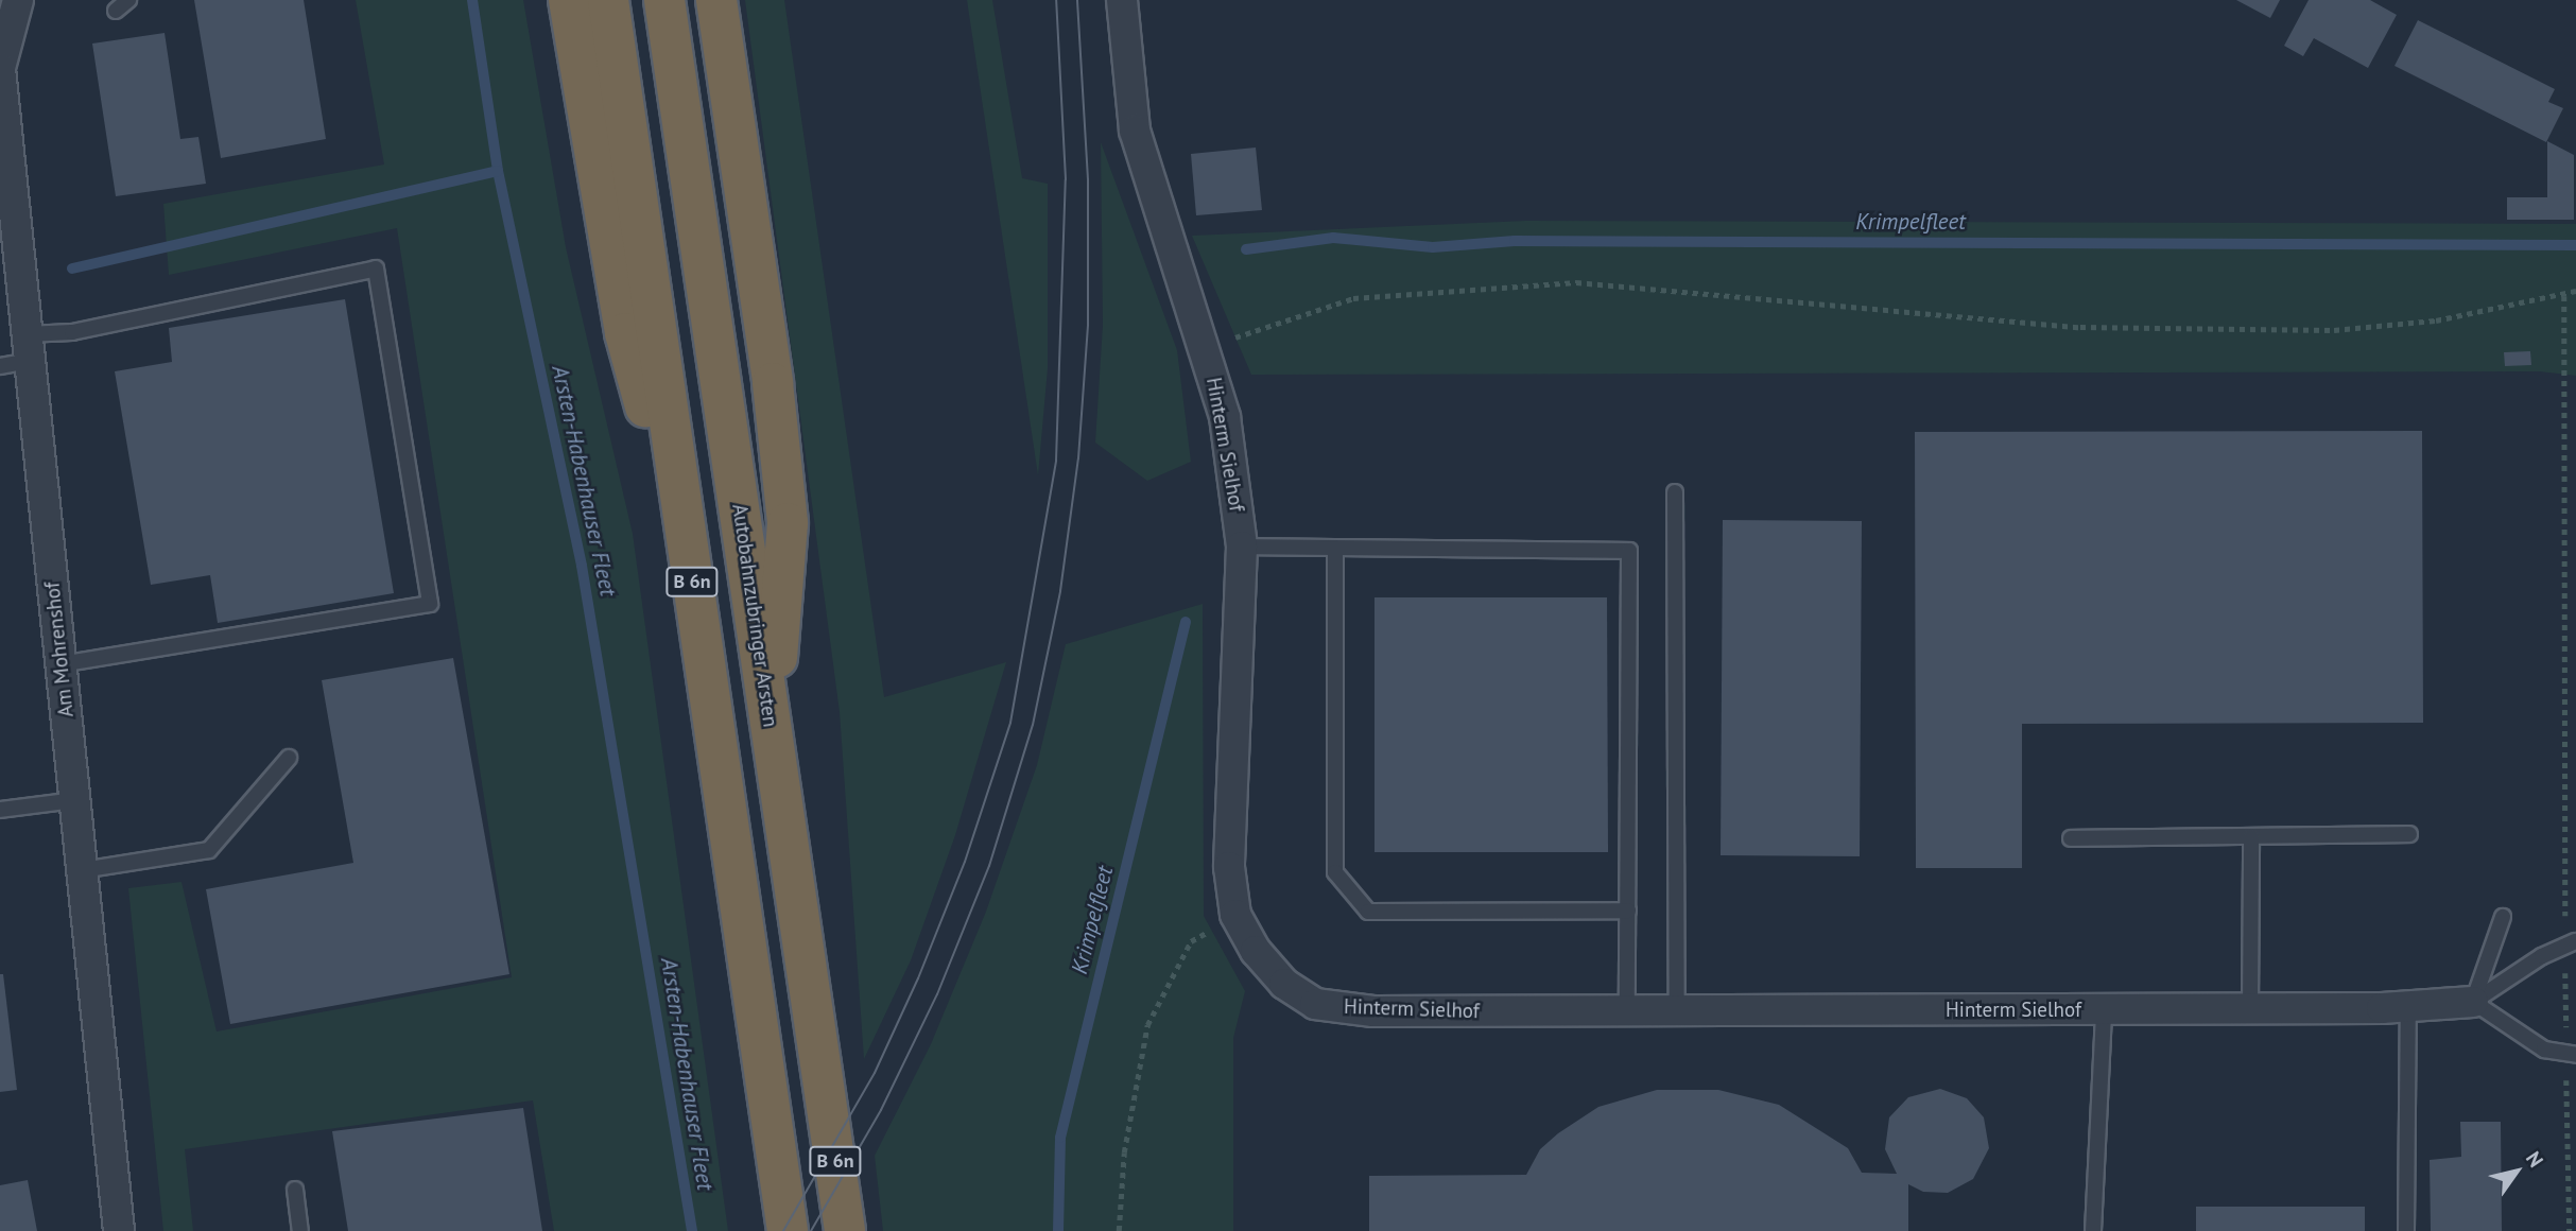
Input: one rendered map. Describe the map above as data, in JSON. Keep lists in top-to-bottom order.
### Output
{
  "streets": {
    "highway": ["B 6n", "Autobahnzubringer Arsten"],
    "street": ["Hinterm Sielhof", "Am Mohrenshof"]
  },
  "water": ["Krimpelfleet", "Arsten-Habenhauser Fleet"],
  "north": "top right"
}
